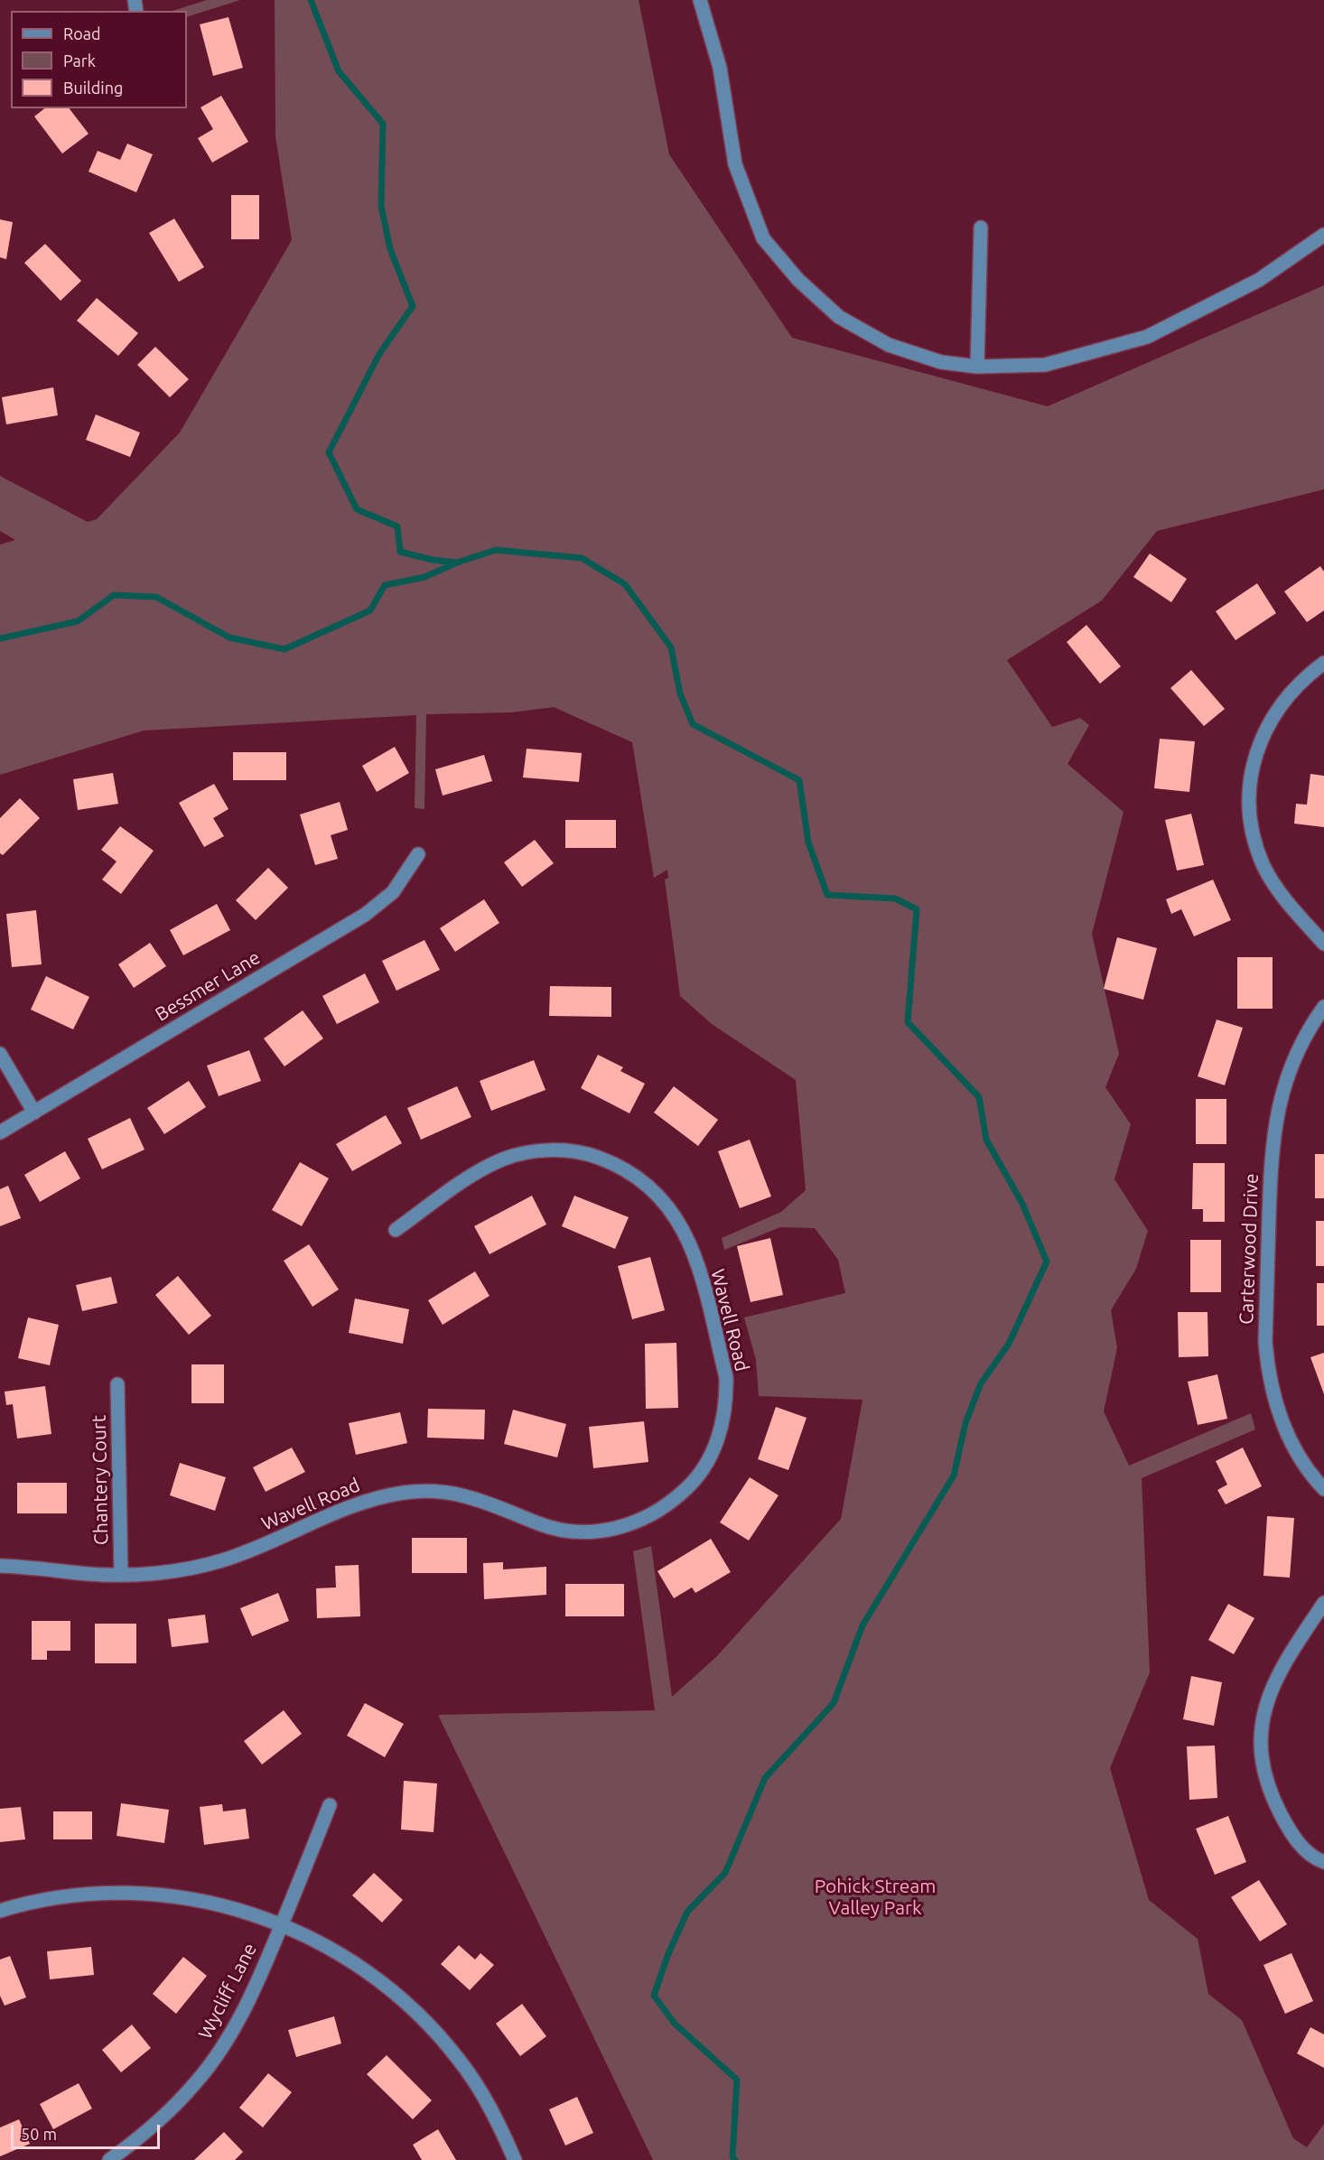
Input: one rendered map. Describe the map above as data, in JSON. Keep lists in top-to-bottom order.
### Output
{
  "streets": {
    "street": [
      "Bessmer Lane",
      "Carterwood Drive",
      "Wavell Road",
      "Chantery Court",
      "Wycliff Lane"
    ]
  },
  "crossings": [
    ["Wavell Road", "Chantery Court"]
  ],
  "parks": ["Pohick Stream Valley Park"],
  "legend": ["Road", "Park", "Building"],
  "scale_bar": "50 m"
}
